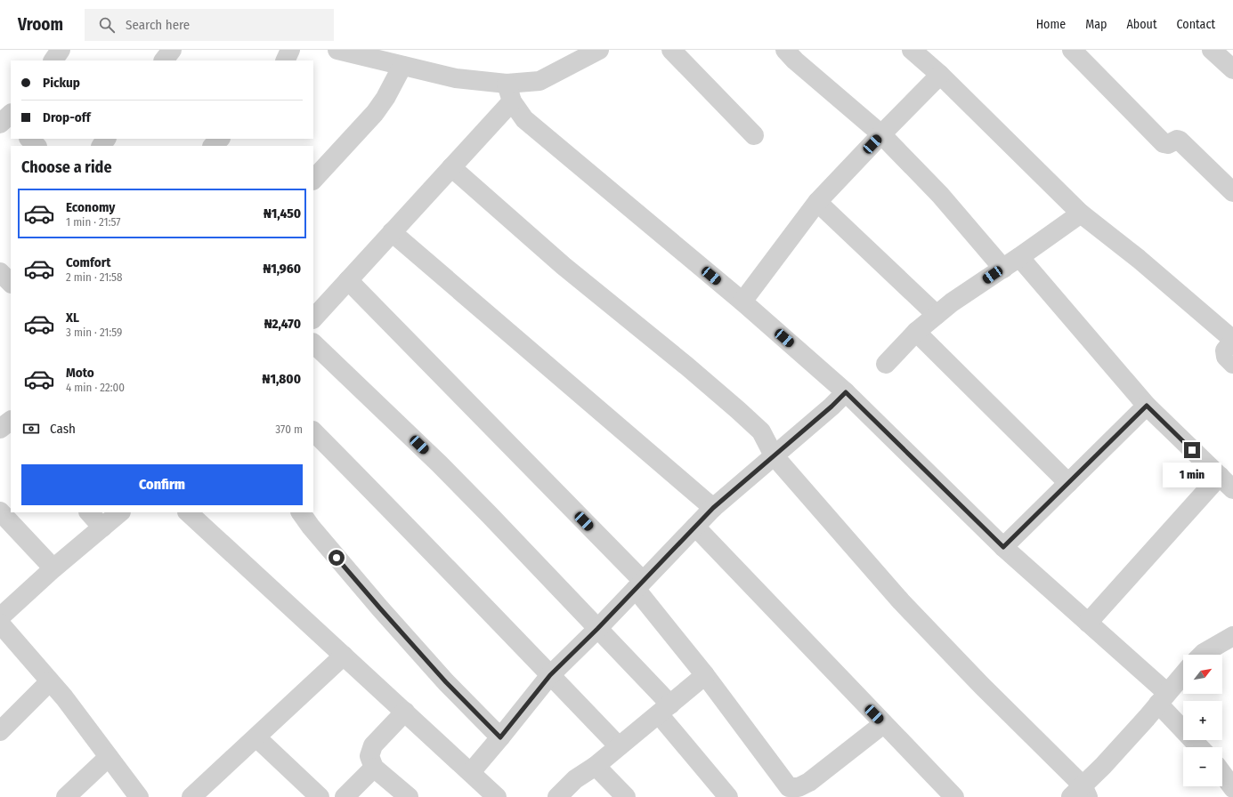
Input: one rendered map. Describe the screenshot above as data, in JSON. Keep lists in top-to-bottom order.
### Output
{
  "north": "top right",
  "page": {
    "header": "Vroom",
    "search": "Search here",
    "nav": [
      "Home",
      "Map",
      "About",
      "Contact"
    ],
    "banner": ["Pickup", "Drop-off"],
    "heading": "Choose a ride",
    "list": [
      {
        "name": "Economy",
        "note": "1 min · 21:57",
        "value": "₦1,450"
      },
      {
        "name": "Comfort",
        "note": "2 min · 21:58",
        "value": "₦1,960"
      },
      {
        "name": "XL",
        "note": "3 min · 21:59",
        "value": "₦2,470"
      },
      {
        "name": "Moto",
        "note": "4 min · 22:00",
        "value": "₦1,800"
      }
    ],
    "pay": ["Cash", "370 m"],
    "buttons": "Confirm",
    "bubble": "1 min",
    "map_buttons": ["+", "−"]
  }
}
